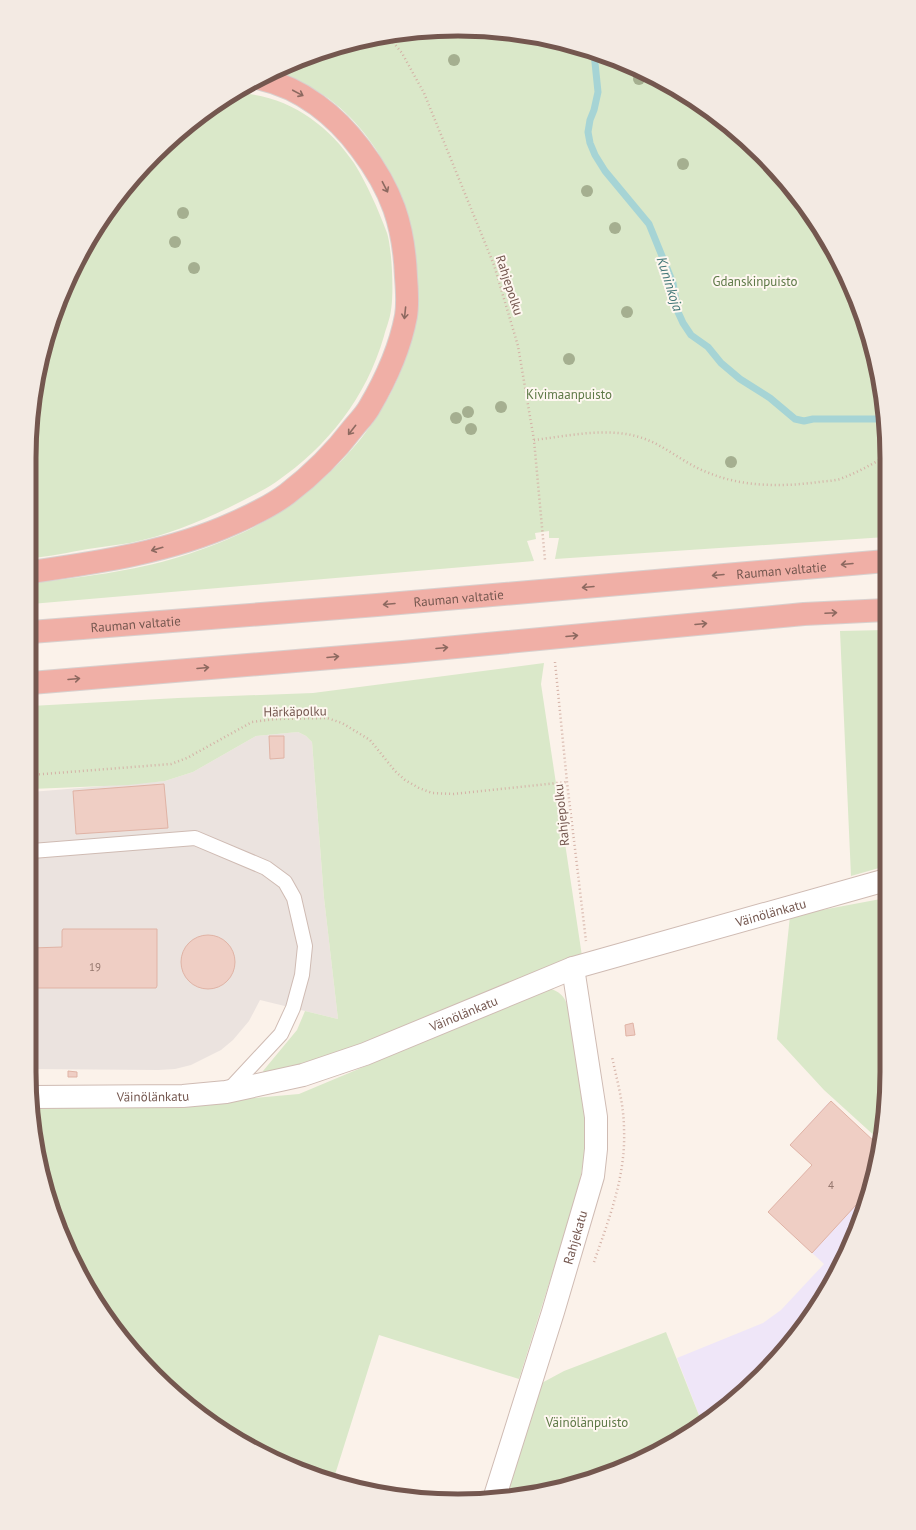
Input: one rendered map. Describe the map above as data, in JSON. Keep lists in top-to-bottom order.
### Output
{
  "streets": {
    "highway": ["Rauman valtatie"],
    "street": ["Väinölänkatu", "Rahjekatu"],
    "path": ["Rahjepolku", "Härkäpolku"]
  },
  "crossings": [
    ["Rahjepolku", "Härkäpolku"],
    ["Rahjepolku", "Väinölänkatu"],
    ["Rahjepolku", "Rahjekatu"],
    ["Väinölänkatu", "Rahjekatu"]
  ],
  "water": ["Kuninkoja"],
  "parks": ["Gdanskinpuisto", "Kivimaanpuisto", "Väinölänpuisto"],
  "house_numbers": ["19", "4"]
}
